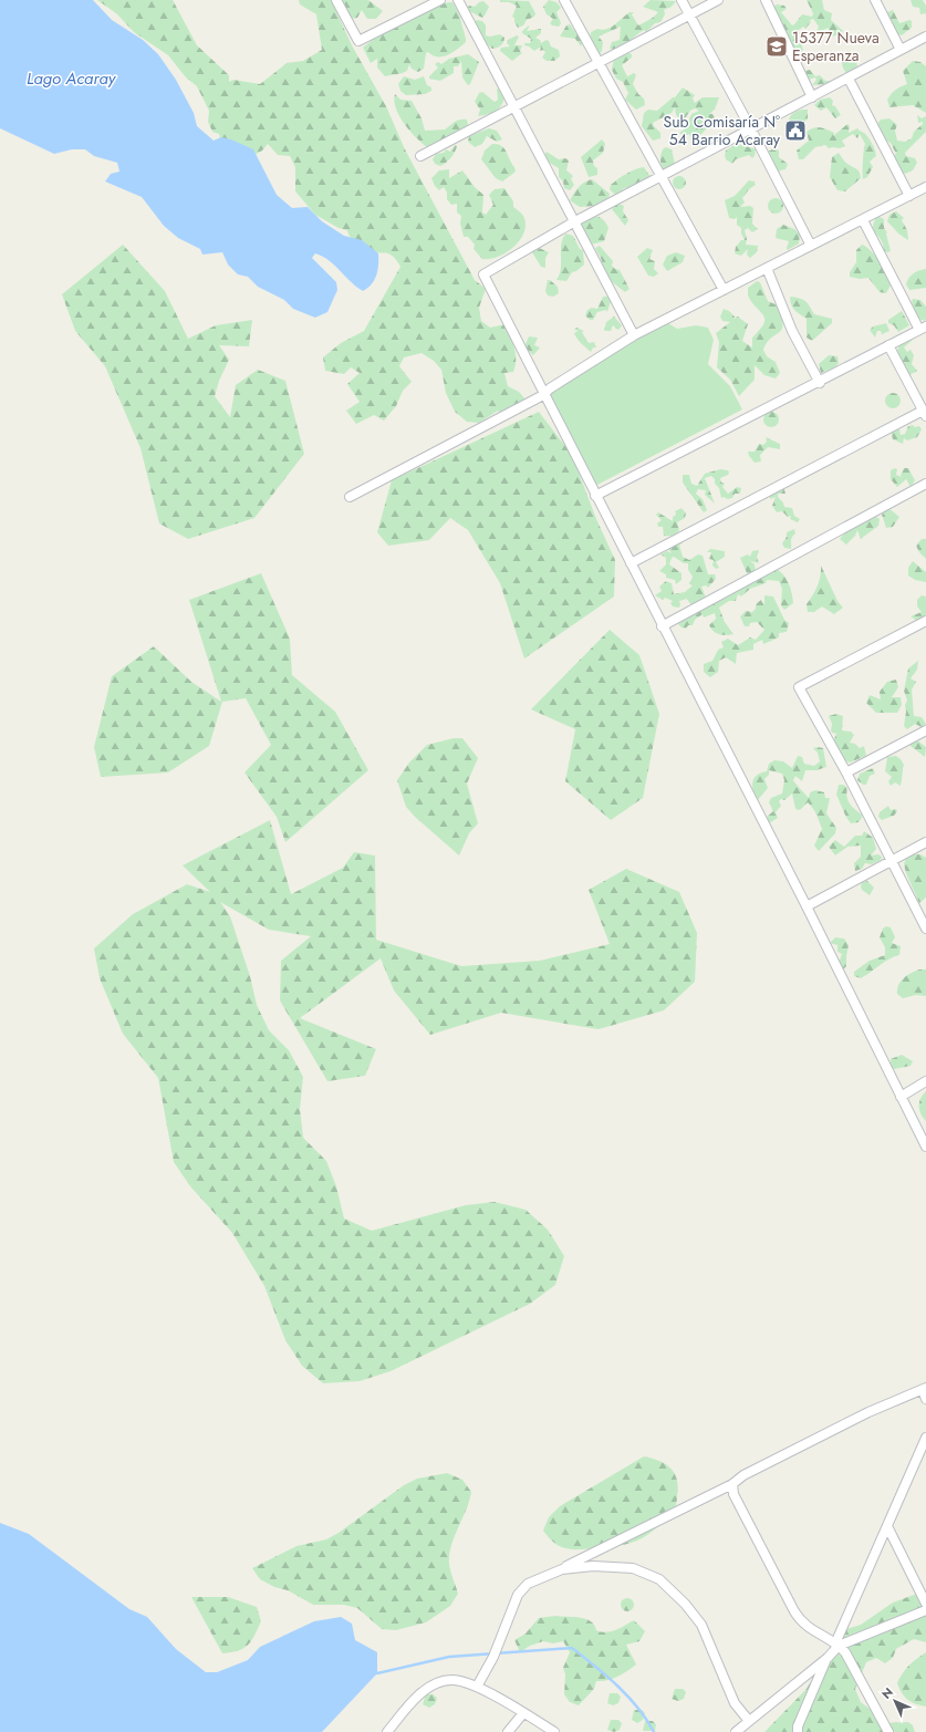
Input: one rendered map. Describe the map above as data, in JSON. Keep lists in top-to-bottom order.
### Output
{
  "water": ["Lago Acaray"],
  "places": {
    "school or university": ["15377 Nueva Esperanza"],
    "public building": ["Sub Comisaría N° 54 Barrio Acaray"]
  },
  "north": "top left"
}
